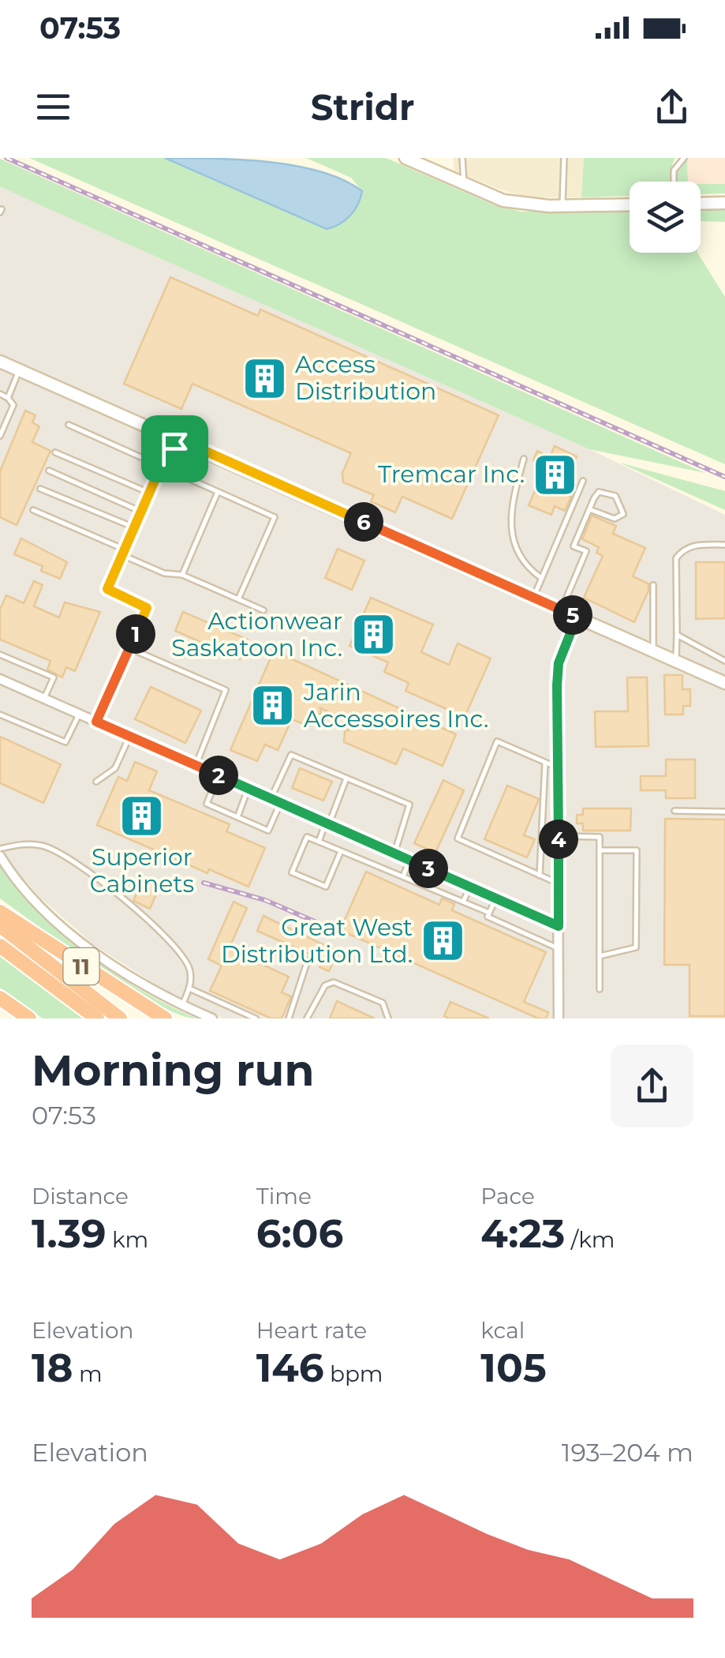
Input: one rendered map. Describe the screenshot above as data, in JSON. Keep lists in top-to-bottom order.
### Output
{
  "streets": {
    "highway": ["11"]
  },
  "places": {
    "building": [
      "Access Distribution",
      "Tremcar Inc.",
      "Actionwear Saskatoon Inc.",
      "Jarin Accessoires Inc.",
      "Superior Cabinets",
      "Great West Distribution Ltd."
    ]
  },
  "page": {
    "status": "07:53",
    "header": "Stridr",
    "pins": [
      "6",
      "5",
      "1",
      "2",
      "4",
      "3"
    ],
    "heading": ["Morning run", "07:53"],
    "stats": [
      ["Distance", "1.39 km"],
      ["Time", "6:06"],
      ["Pace", "4:23 /km"],
      ["Elevation", "18 m"],
      ["Heart rate", "146 bpm"],
      ["kcal", "105"]
    ],
    "chart": ["Elevation", "193–204 m"]
  }
}
